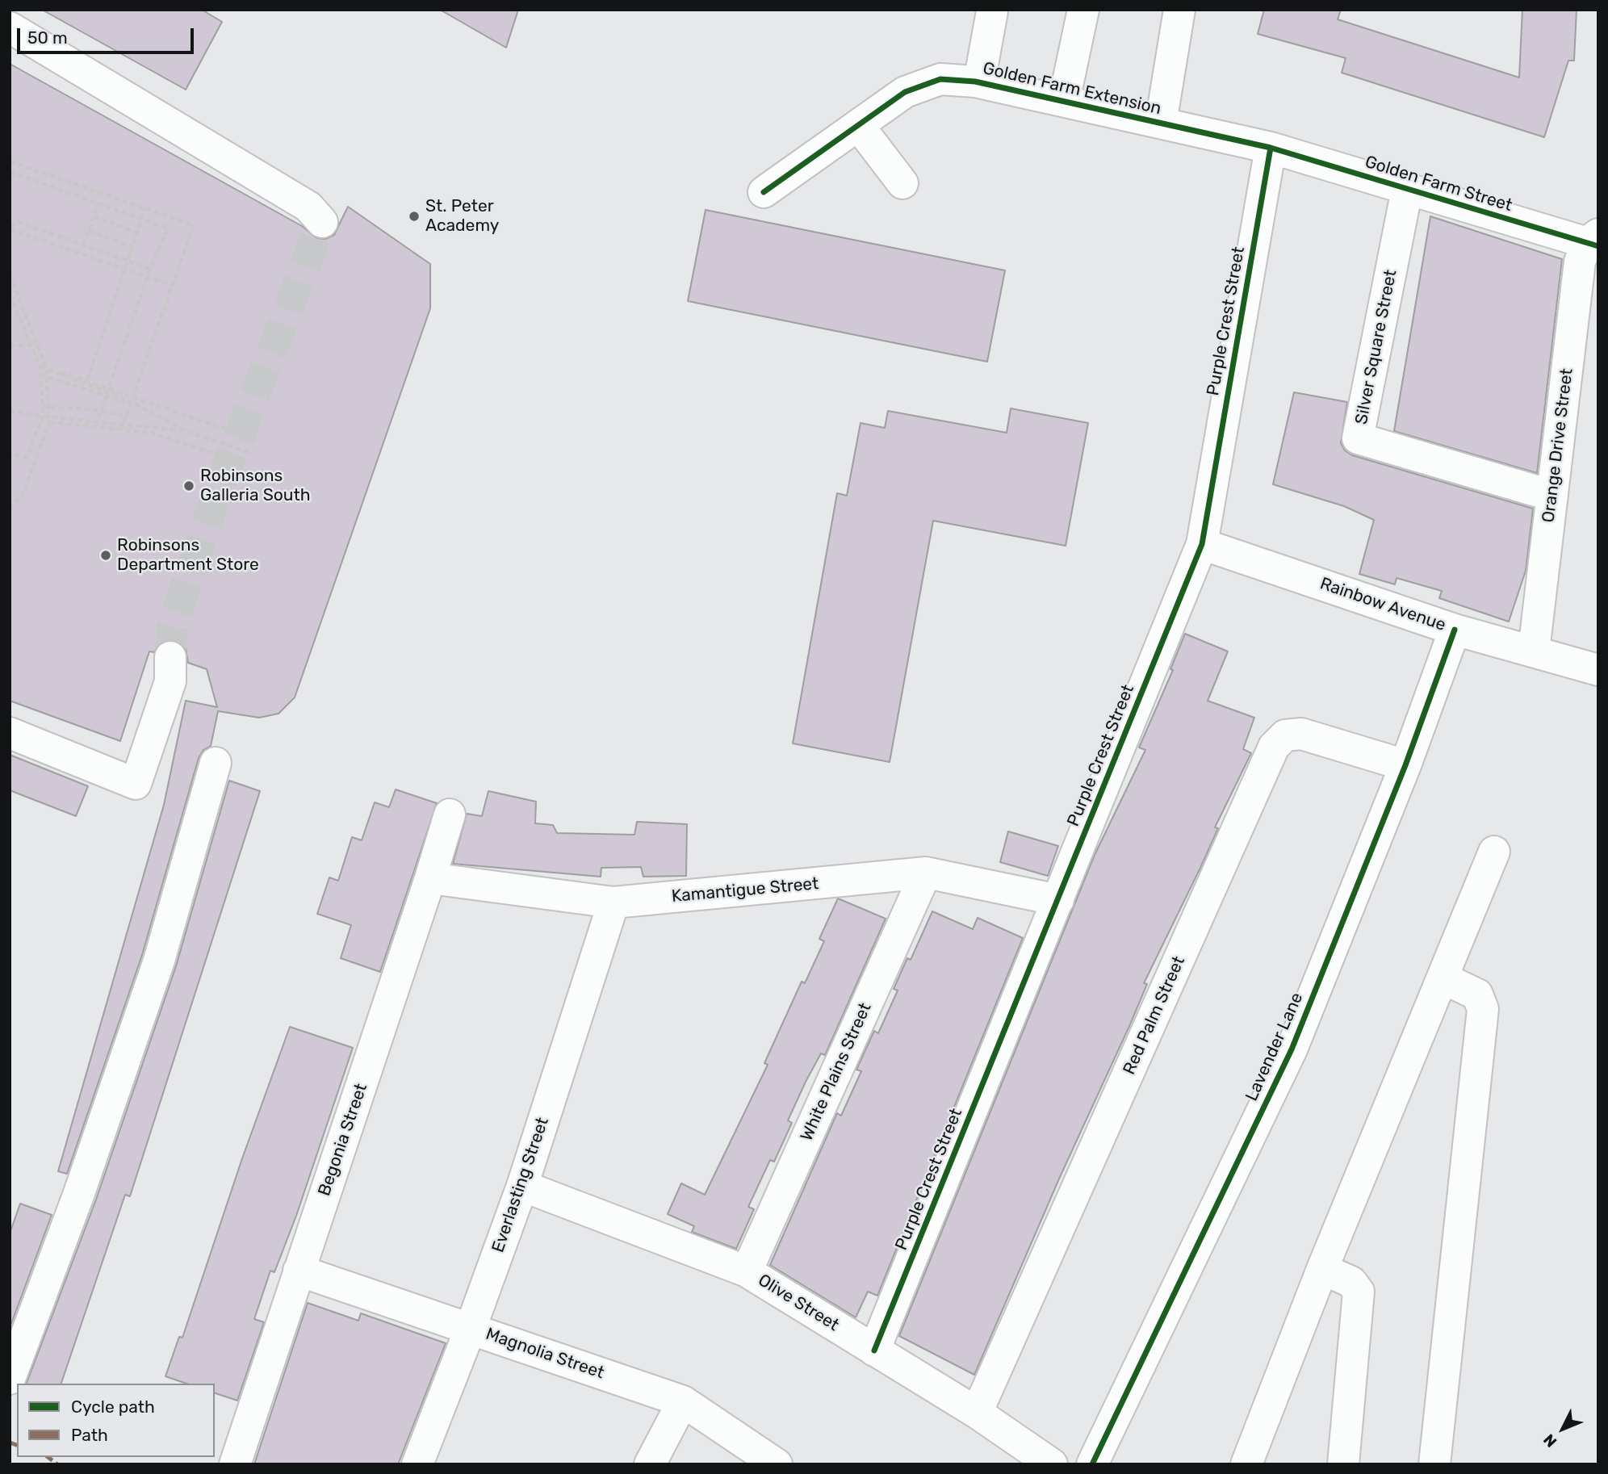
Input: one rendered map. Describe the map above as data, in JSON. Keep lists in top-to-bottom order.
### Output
{
  "streets": {
    "street": [
      "Golden Farm Extension",
      "Golden Farm Street",
      "Purple Crest Street",
      "Silver Square Street",
      "Orange Drive Street",
      "Rainbow Avenue",
      "Kamantigue Street",
      "Red Palm Street",
      "Lavender Lane",
      "White Plains Street",
      "Begonia Street",
      "Everlasting Street",
      "Olive Street",
      "Magnolia Street"
    ]
  },
  "crossings": [
    ["Golden Farm Extension", "Golden Farm Street"],
    ["Golden Farm Extension", "Purple Crest Street"],
    ["Golden Farm Street", "Purple Crest Street"],
    ["Golden Farm Street", "Silver Square Street"],
    ["Golden Farm Street", "Orange Drive Street"],
    ["Purple Crest Street", "Rainbow Avenue"],
    ["Purple Crest Street", "Kamantigue Street"],
    ["Purple Crest Street", "Olive Street"],
    ["Silver Square Street", "Orange Drive Street"],
    ["Orange Drive Street", "Rainbow Avenue"],
    ["Rainbow Avenue", "Lavender Lane"],
    ["Kamantigue Street", "White Plains Street"],
    ["Kamantigue Street", "Begonia Street"],
    ["Kamantigue Street", "Everlasting Street"],
    ["Red Palm Street", "Lavender Lane"],
    ["Red Palm Street", "Olive Street"],
    ["White Plains Street", "Olive Street"],
    ["Begonia Street", "Magnolia Street"],
    ["Everlasting Street", "Olive Street"],
    ["Everlasting Street", "Magnolia Street"]
  ],
  "places": ["St. Peter Academy", "Robinsons Galleria South", "Robinsons Department Store"],
  "legend": ["Cycle path", "Path"],
  "scale_bar": "50 m",
  "north": "bottom left"
}
